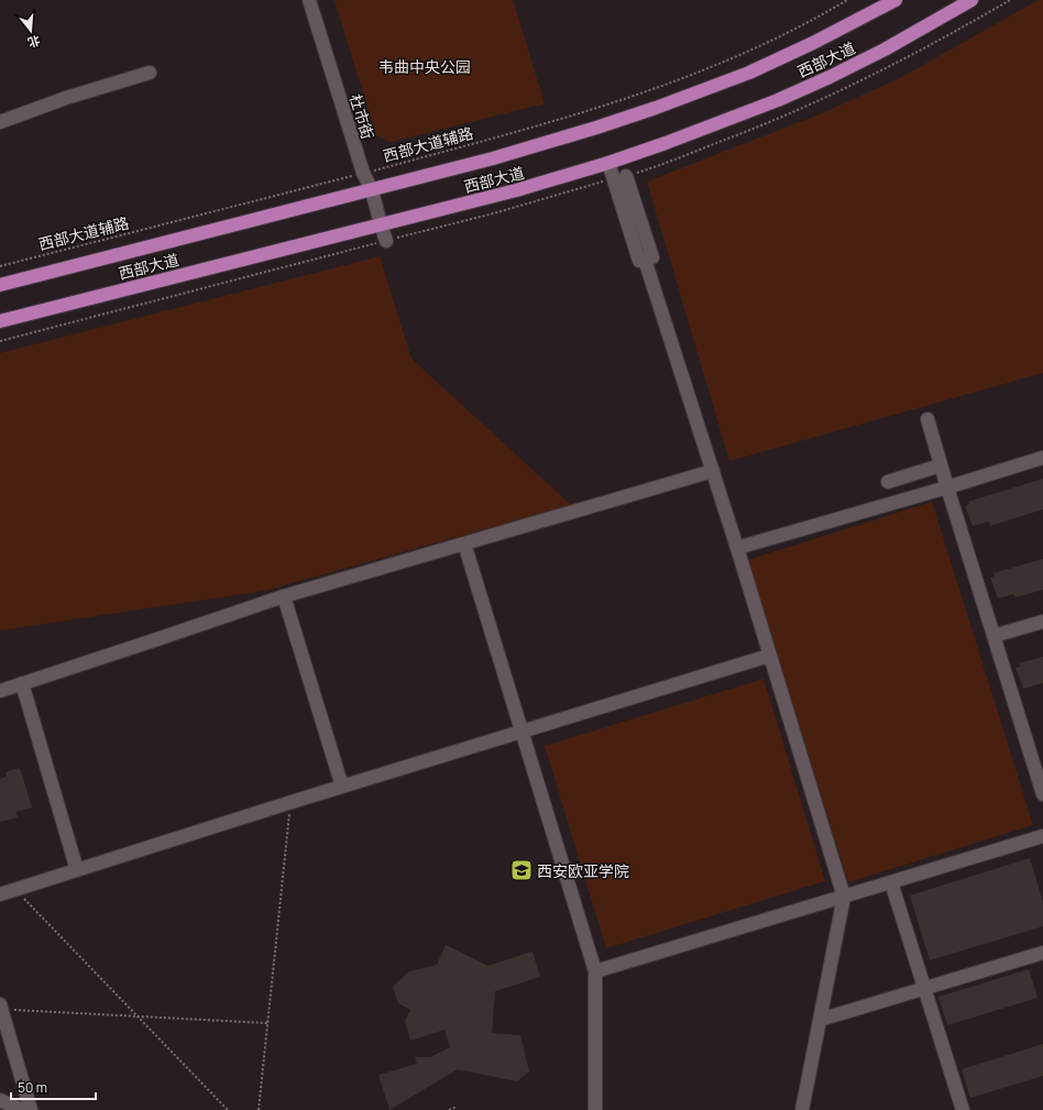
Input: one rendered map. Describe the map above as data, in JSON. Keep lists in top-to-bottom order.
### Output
{
  "streets": {
    "main road": ["西部大道"],
    "street": ["杜市街"],
    "path": ["西部大道辅路"]
  },
  "crossings": [
    ["西部大道", "杜市街"],
    ["杜市街", "西部大道辅路"]
  ],
  "parks": ["韦曲中央公园"],
  "places": {
    "school or university": ["西安欧亚学院"]
  },
  "scale_bar": "50 m",
  "north": "bottom"
}
